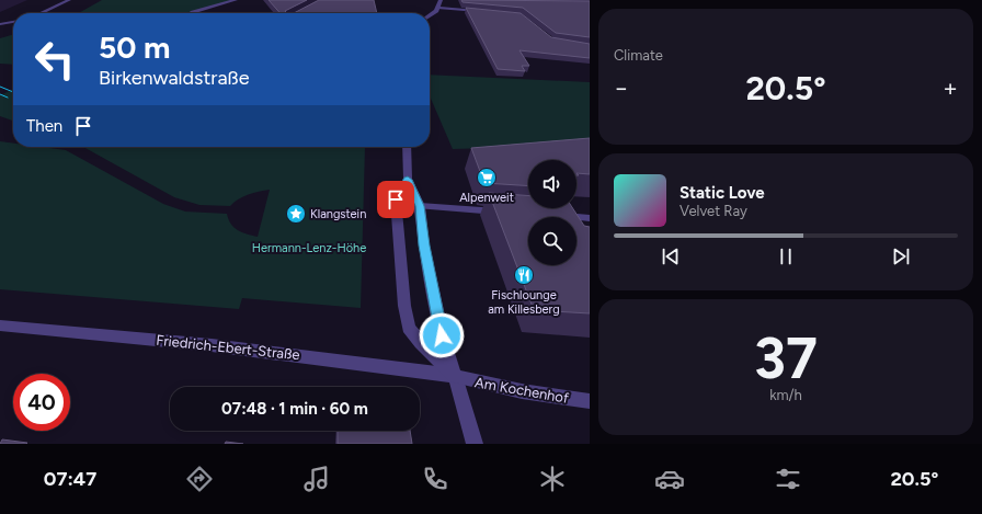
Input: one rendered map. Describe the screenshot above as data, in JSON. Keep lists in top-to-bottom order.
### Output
{
  "streets": {
    "street": ["Friedrich-Ebert-Straße", "Am Kochenhof"]
  },
  "crossings": [
    ["Friedrich-Ebert-Straße", "Am Kochenhof"]
  ],
  "parks": ["Hermann-Lenz-Höhe"],
  "places": {
    "supermarket": ["Alpenweit"],
    "place": ["Klangstein"],
    "restaurant": ["Fischlounge am Killesberg"]
  },
  "page": {
    "tile": [
      "Climate",
      ["37", "km/h"]
    ],
    "turn": ["50 m", "Birkenwaldstraße"],
    "heat": ["−", "20.5°", "+"],
    "then": "Then",
    "song": ["Static Love", "Velvet Ray"],
    "limit": "40",
    "trip": "07:48 · 1 min · 60 m",
    "tabs": ["07:47", "20.5°"]
  }
}
